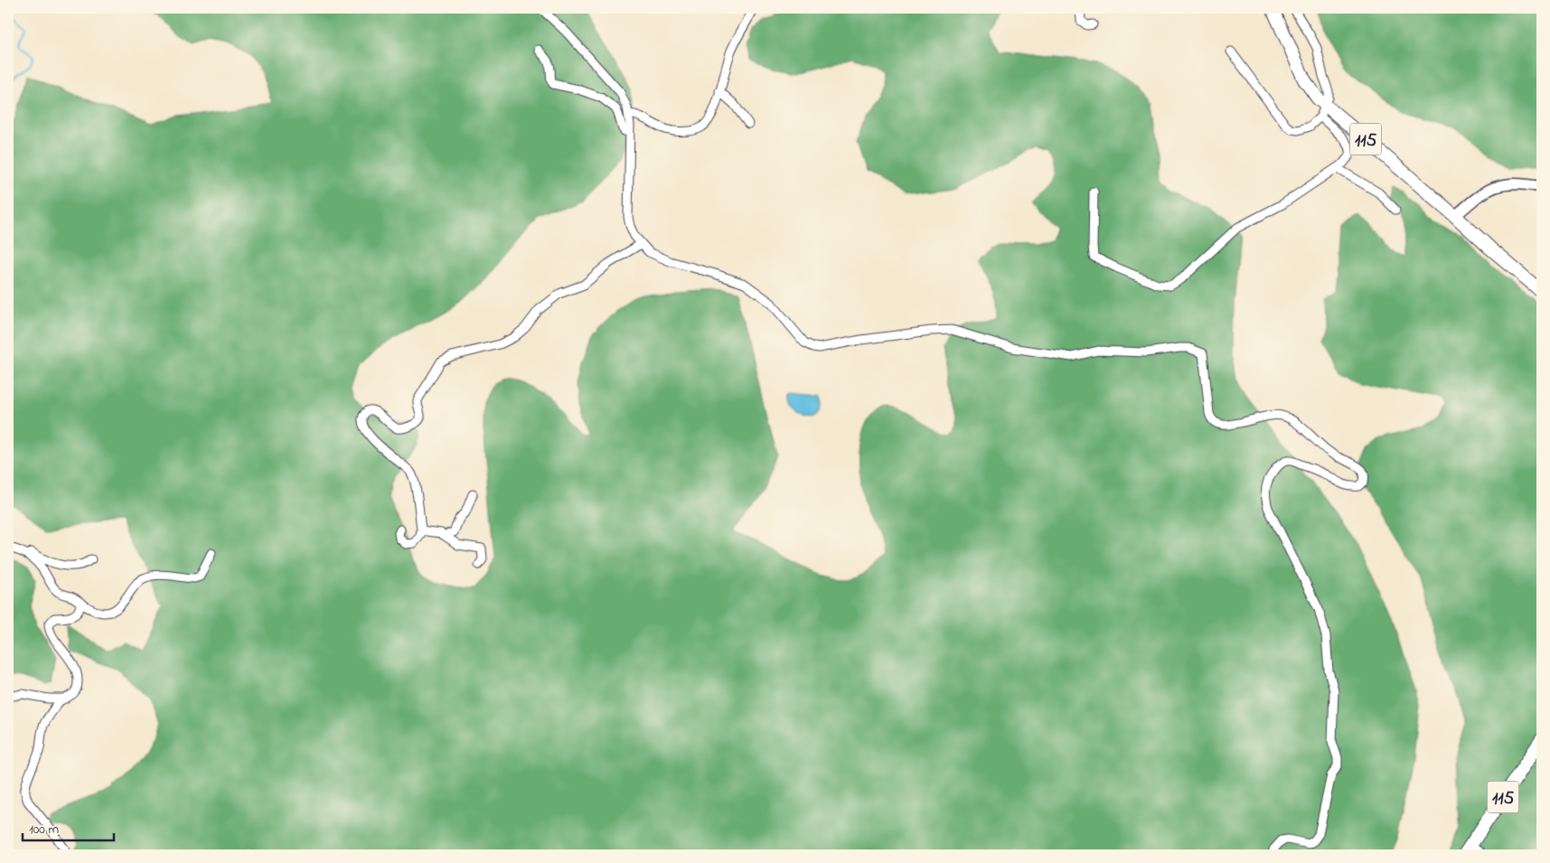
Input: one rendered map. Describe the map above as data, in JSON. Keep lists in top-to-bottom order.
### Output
{
  "streets": {
    "highway": ["115"]
  },
  "scale_bar": "100 m"
}
